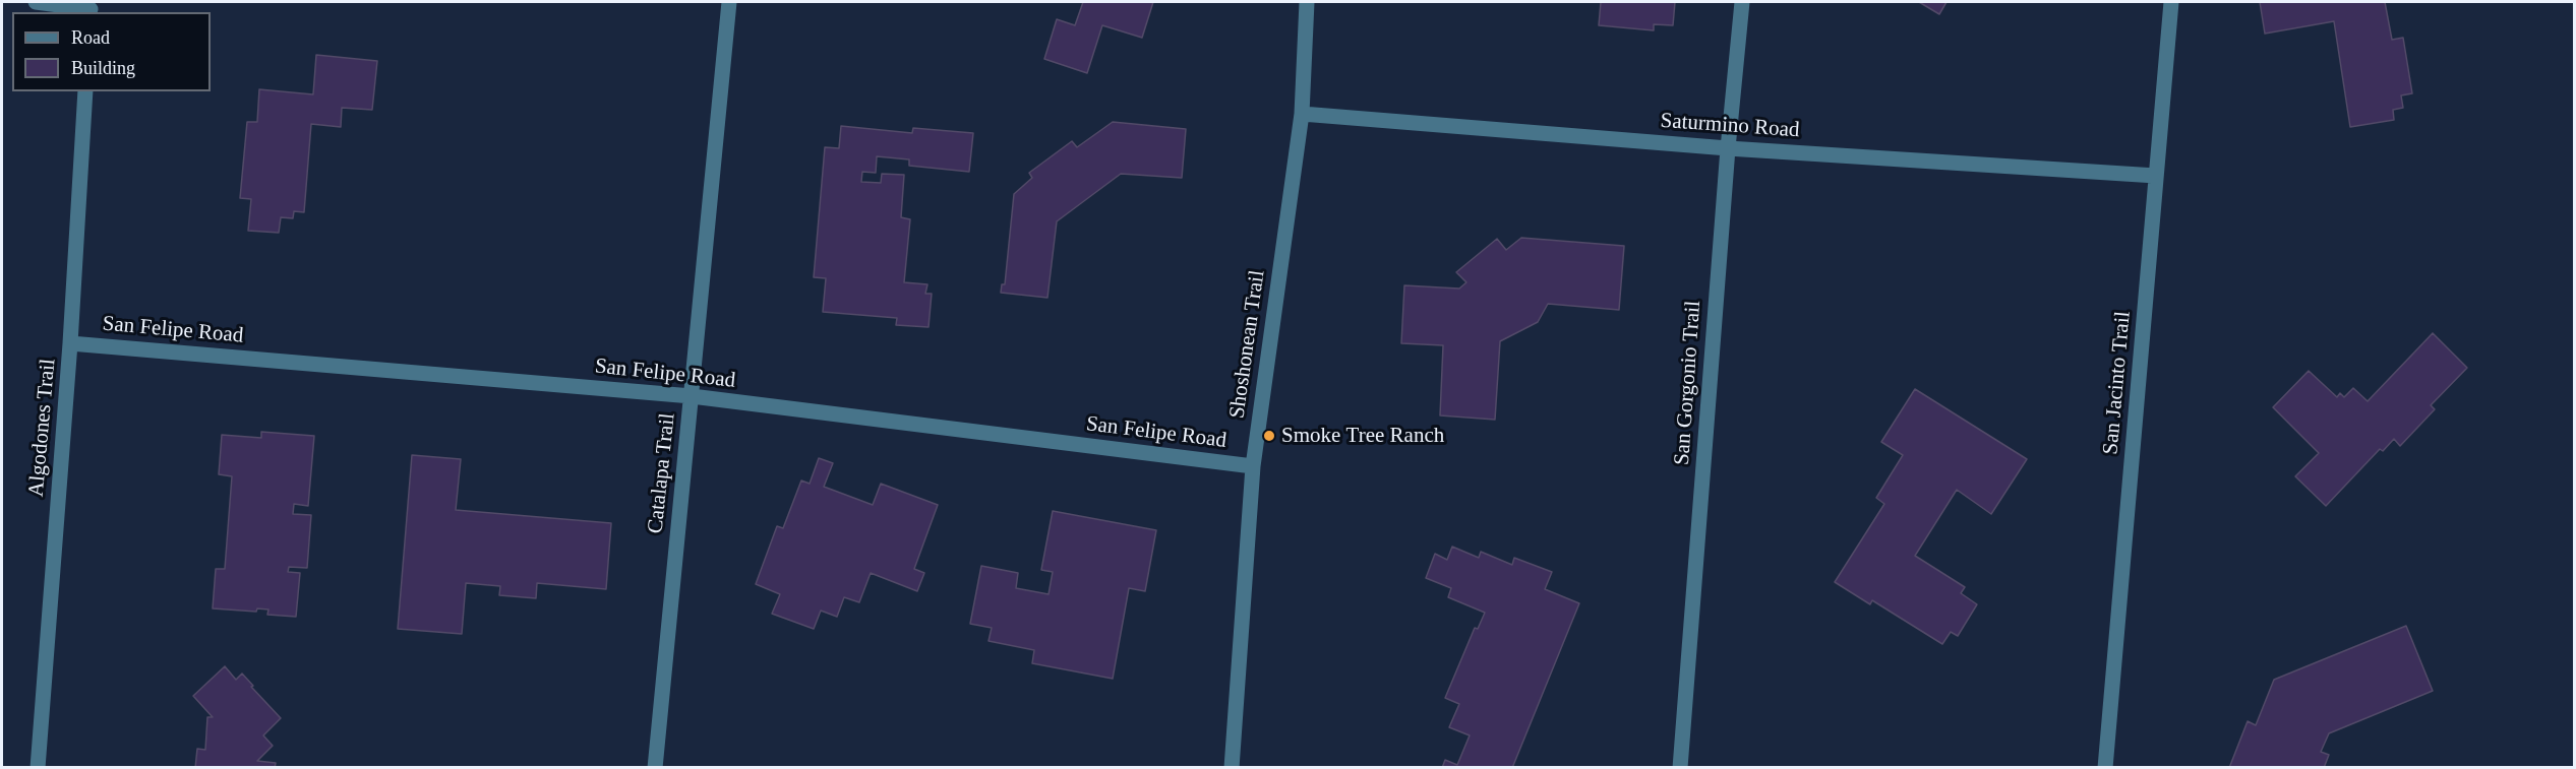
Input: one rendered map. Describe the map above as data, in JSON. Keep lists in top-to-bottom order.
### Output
{
  "streets": {
    "street": [
      "Saturmino Road",
      "San Felipe Road",
      "Shoshonean Trail",
      "San Gorgonio Trail",
      "San Jacinto Trail",
      "Algodones Trail",
      "Catalapa Trail"
    ]
  },
  "crossings": [
    ["Saturmino Road", "Shoshonean Trail"],
    ["Saturmino Road", "San Gorgonio Trail"],
    ["Saturmino Road", "San Jacinto Trail"],
    ["San Felipe Road", "Shoshonean Trail"],
    ["San Felipe Road", "Algodones Trail"],
    ["San Felipe Road", "Catalapa Trail"]
  ],
  "places": ["Smoke Tree Ranch"],
  "legend": ["Road", "Building"]
}
